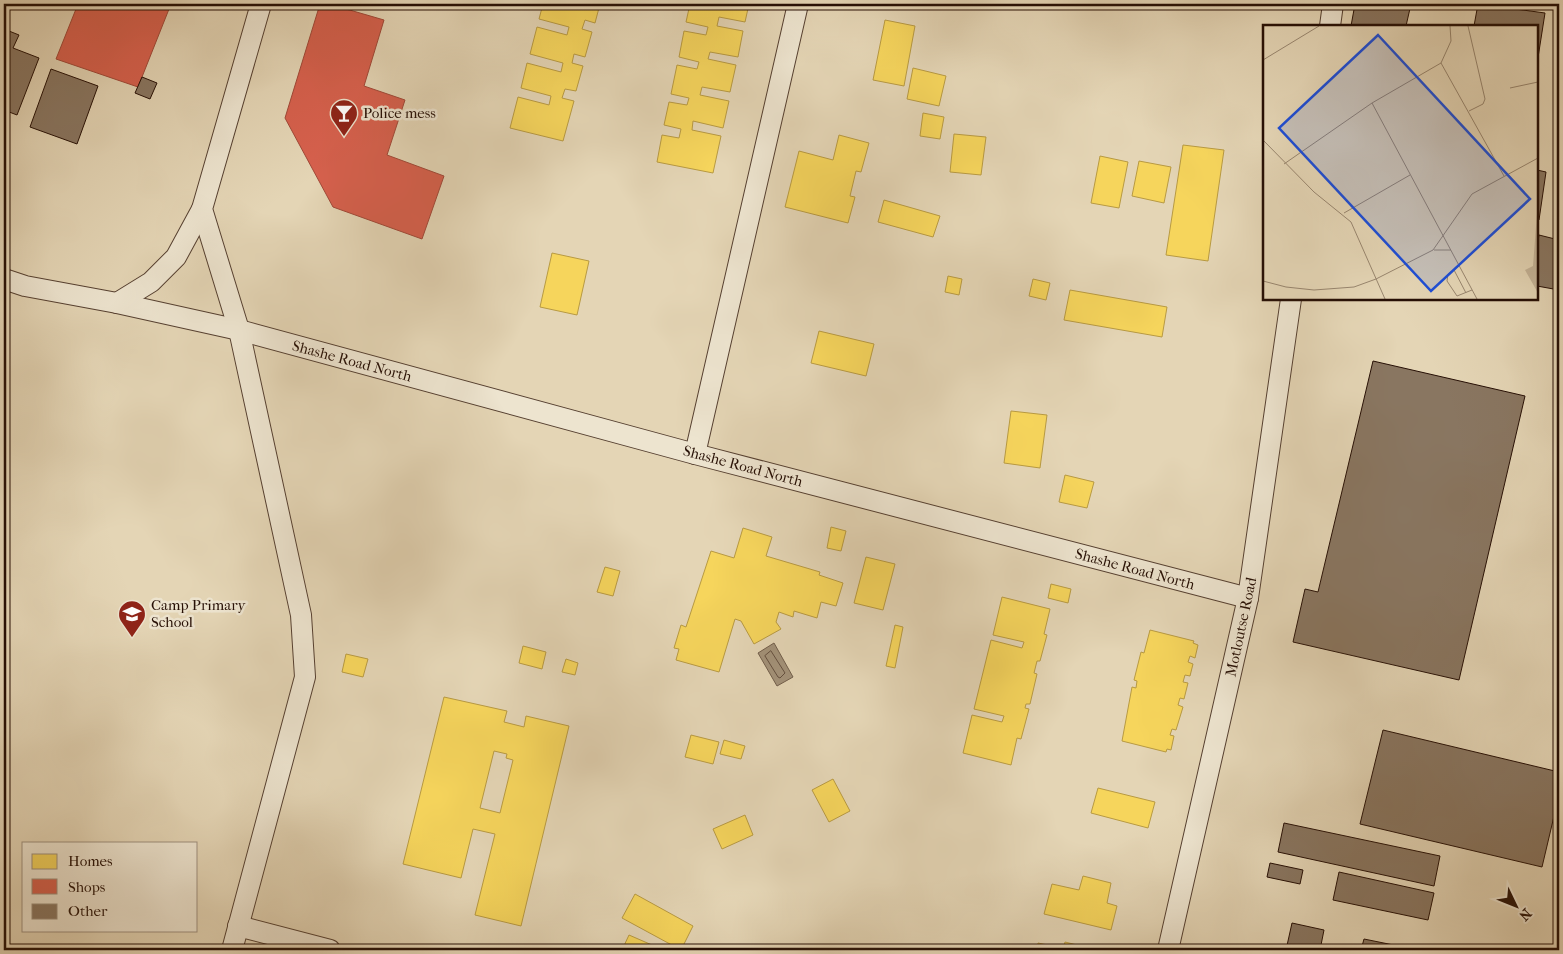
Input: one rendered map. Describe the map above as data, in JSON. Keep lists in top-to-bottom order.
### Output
{
  "streets": {
    "street": ["Shashe Road North", "Motloutse Road"]
  },
  "crossings": [
    ["Shashe Road North", "Motloutse Road"]
  ],
  "places": {
    "bar": ["Police mess"],
    "school or university": ["Camp Primary School"]
  },
  "legend": ["Homes", "Shops", "Other"],
  "north": "bottom right"
}
